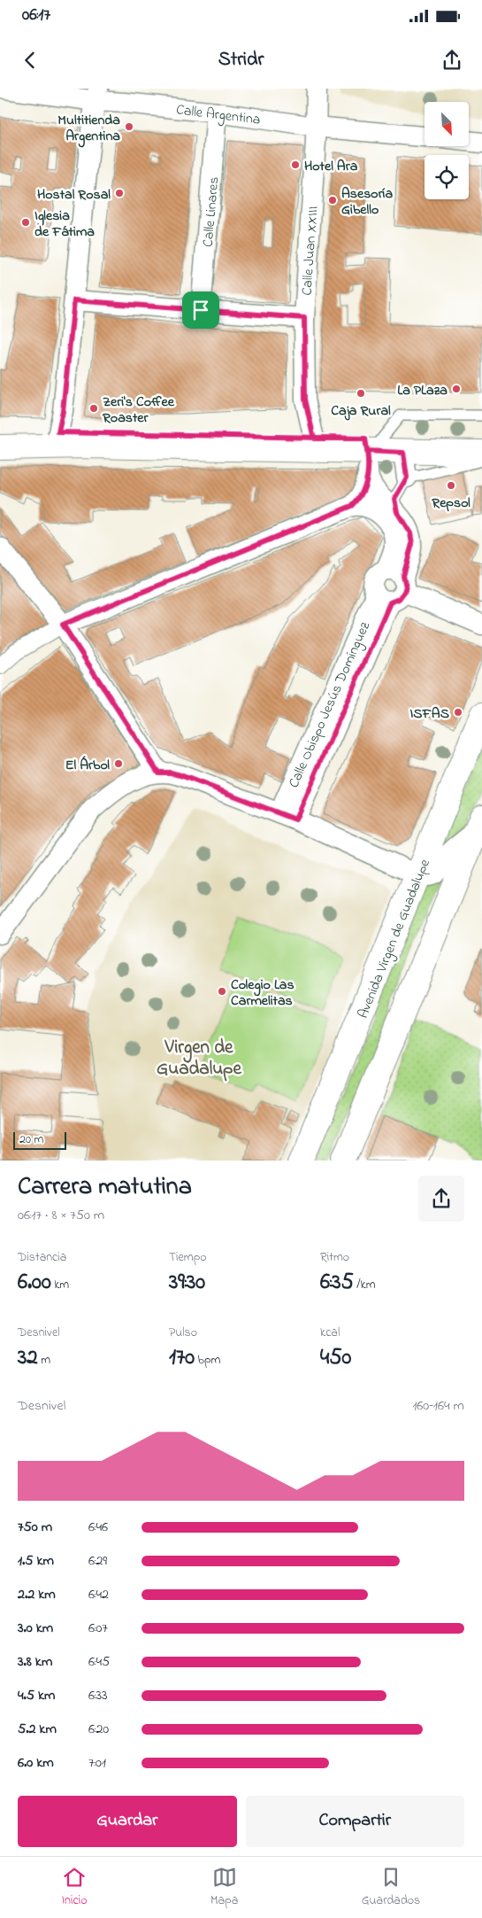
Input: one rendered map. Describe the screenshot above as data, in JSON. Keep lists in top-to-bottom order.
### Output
{
  "streets": {
    "main road": ["Avenida Virgen de Guadalupe"],
    "street": [
      "Calle Argentina",
      "Calle Linares",
      "Calle Juan XXIII",
      "Calle Obispo Jesús Domínguez"
    ]
  },
  "crossings": [
    ["Calle Argentina", "Calle Linares"],
    ["Calle Argentina", "Calle Juan XXIII"]
  ],
  "districts": ["Virgen de Guadalupe"],
  "places": [
    "Multitienda Argentina",
    "Hotel Ara",
    "Hostal Rosal",
    "Asesoría Gibello",
    "Iglesia de Fátima",
    "La PLaza",
    "Caja Rural",
    "Zeri's Coffee Roaster",
    "Repsol",
    "ISFAS",
    "El Árbol",
    "Colegio Las Carmelitas"
  ],
  "scale_bar": "20 m",
  "north": "bottom right",
  "page": {
    "status": "06:17",
    "header": "Stridr",
    "scale": "20 m",
    "heading": ["Carrera matutina", "06:17 · 8 × 750 m"],
    "stats": [
      ["Distancia", "6.00 km"],
      ["Tiempo", "39:30"],
      ["Ritmo", "6:35 /km"],
      ["Desnivel", "32 m"],
      ["Pulso", "170 bpm"],
      ["kcal", "450"]
    ],
    "chart": ["Desnivel", "160–164 m"],
    "list": [
      {
        "name": "750 m",
        "note": "6:46"
      },
      {
        "name": "1.5 km",
        "note": "6:29"
      },
      {
        "name": "2.2 km",
        "note": "6:42"
      },
      {
        "name": "3.0 km",
        "note": "6:07"
      },
      {
        "name": "3.8 km",
        "note": "6:45"
      },
      {
        "name": "4.5 km",
        "note": "6:33"
      },
      {
        "name": "5.2 km",
        "note": "6:20"
      },
      {
        "name": "6.0 km",
        "note": "7:01"
      }
    ],
    "buttons": ["Guardar", "Compartir"],
    "tabs": ["Inicio", "Mapa", "Guardados"]
  }
}
